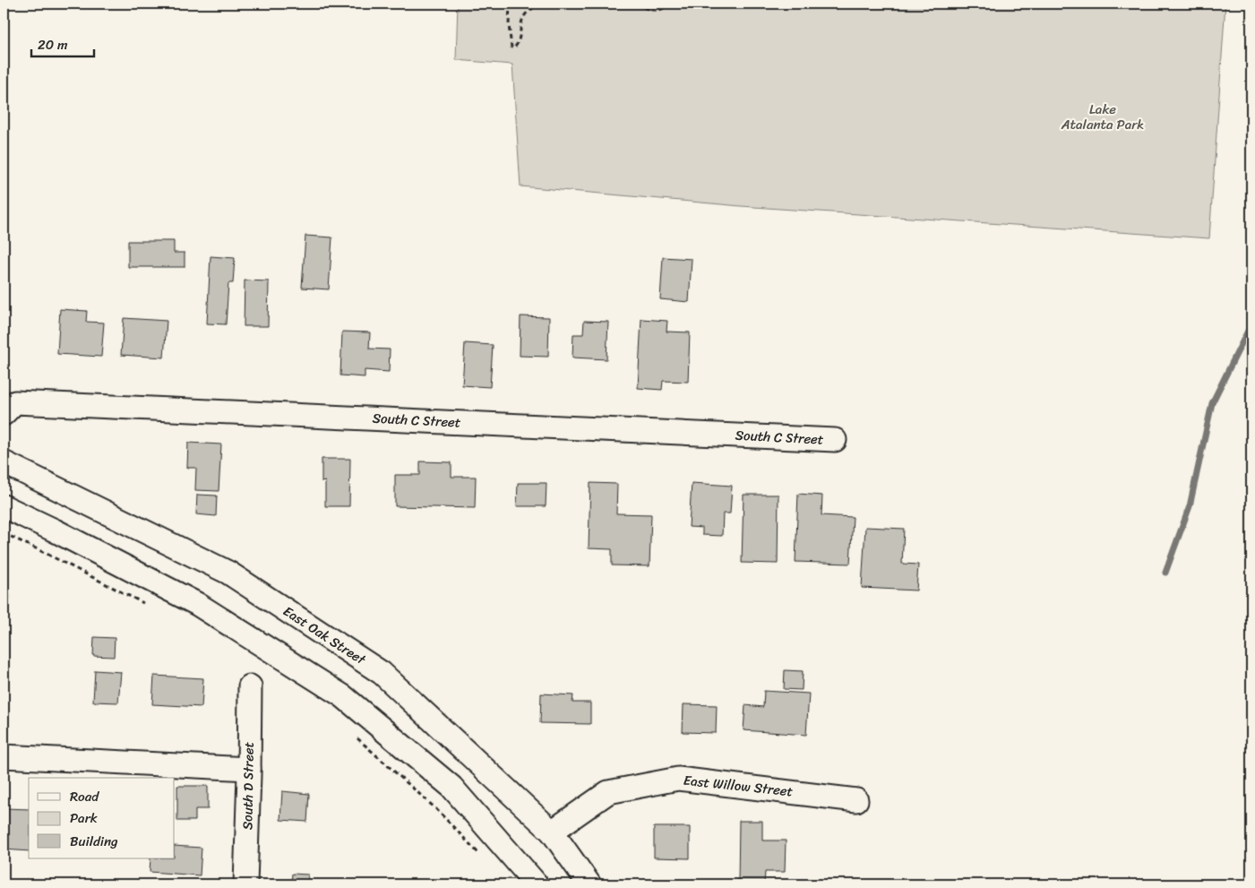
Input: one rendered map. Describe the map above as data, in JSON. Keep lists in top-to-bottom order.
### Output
{
  "streets": {
    "street": [
      "South C Street",
      "East Oak Street",
      "South D Street",
      "East Willow Street"
    ]
  },
  "crossings": [
    ["East Oak Street", "East Willow Street"]
  ],
  "parks": ["Lake Atalanta Park"],
  "legend": ["Road", "Park", "Building"],
  "scale_bar": "20 m"
}
